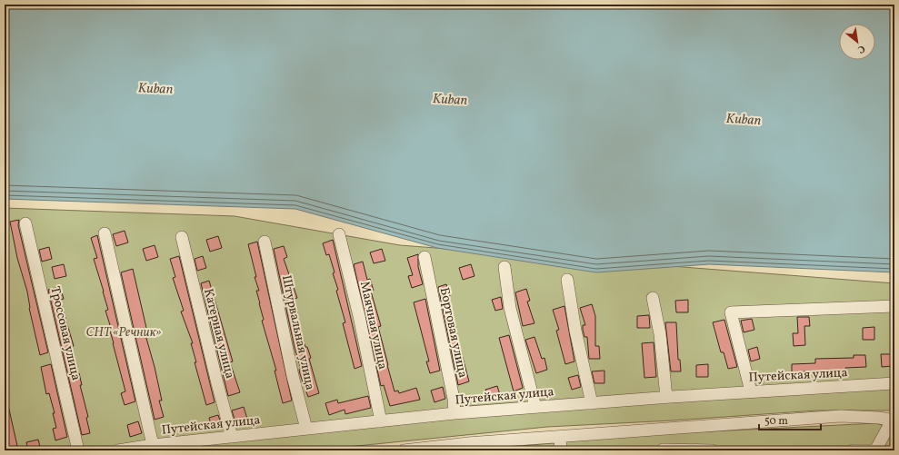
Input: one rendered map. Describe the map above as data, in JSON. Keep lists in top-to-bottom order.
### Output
{
  "streets": {
    "street": [
      "Маячная улица",
      "Штурвальная улица",
      "Бортовая улица",
      "Троссовая улица",
      "Катерная улица",
      "Путейская улица"
    ]
  },
  "crossings": [
    ["Маячная улица", "Путейская улица"],
    ["Штурвальная улица", "Путейская улица"],
    ["Бортовая улица", "Путейская улица"],
    ["Катерная улица", "Путейская улица"]
  ],
  "water": ["Kuban"],
  "parks": ["СНТ «Речник»"],
  "scale_bar": "50 m",
  "north": "bottom right"
}
